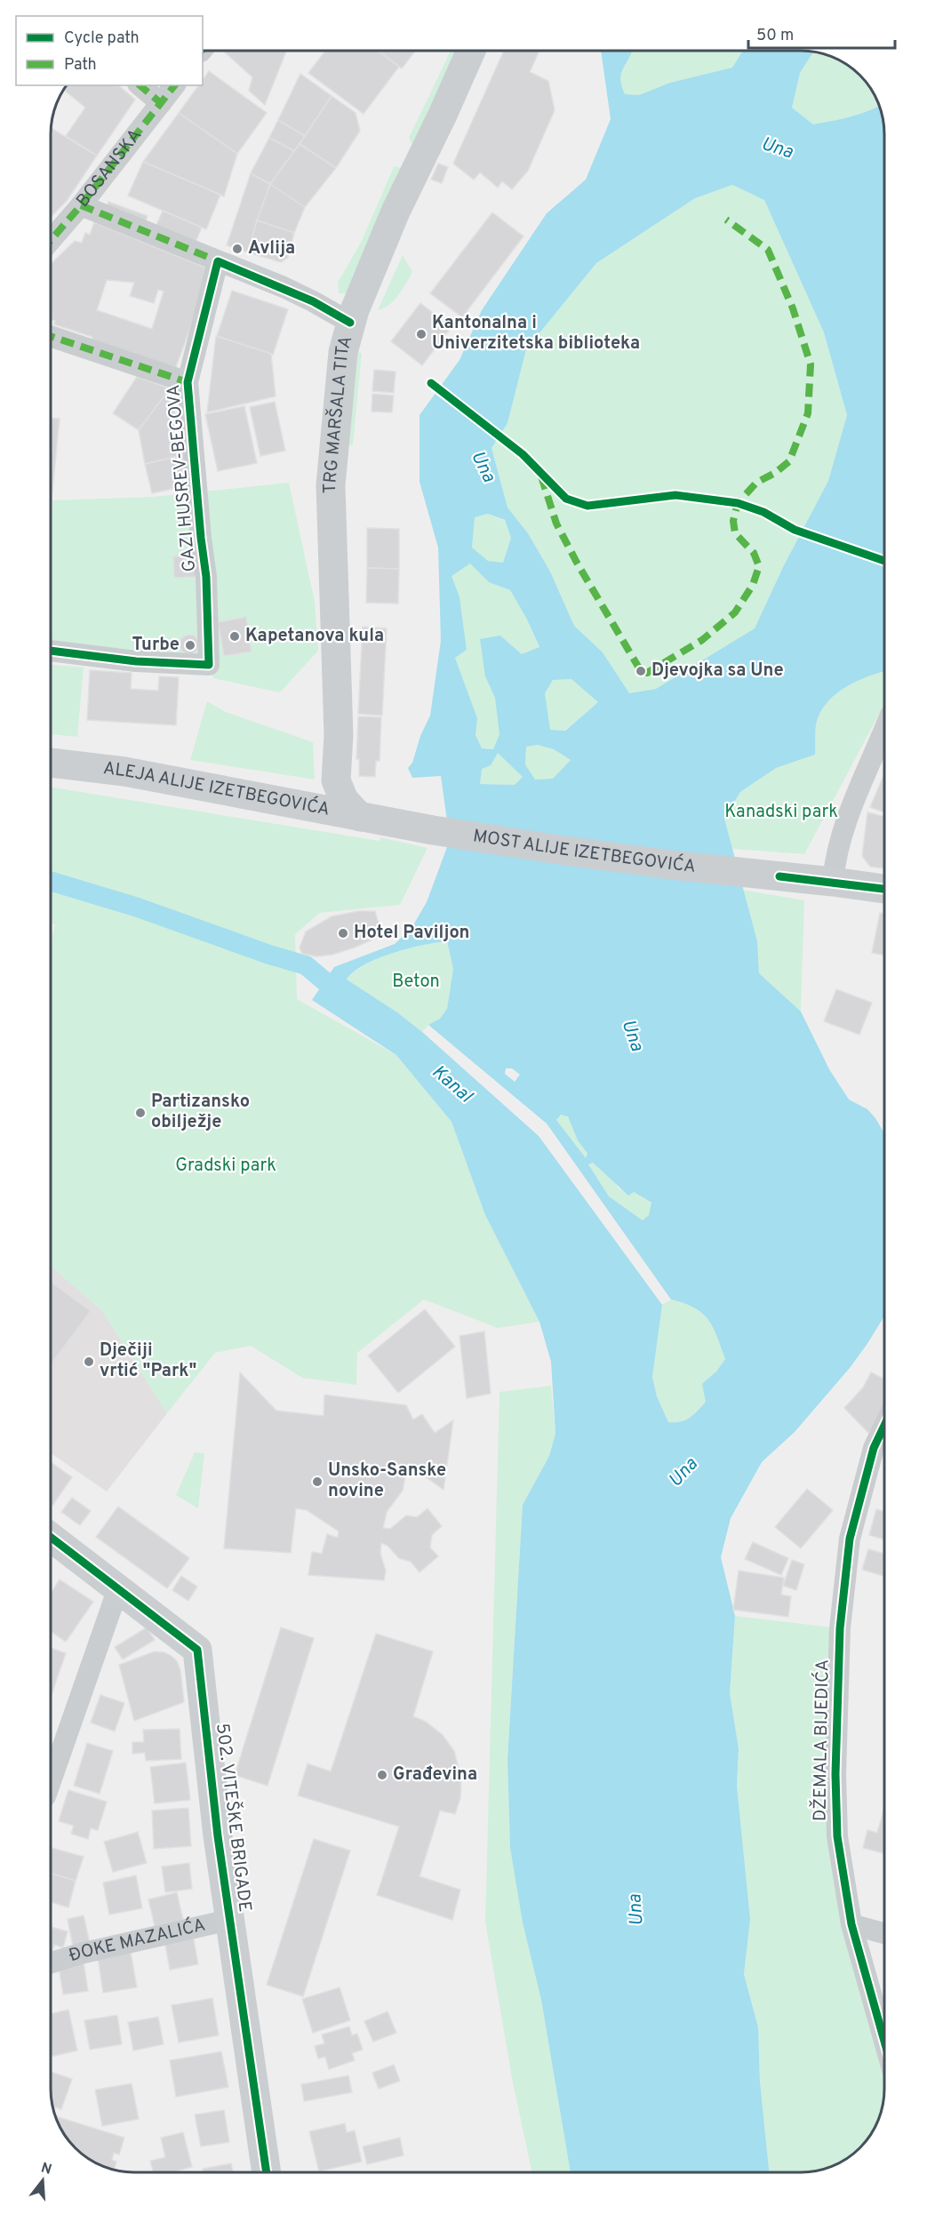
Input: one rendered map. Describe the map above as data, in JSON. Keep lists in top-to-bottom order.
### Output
{
  "streets": {
    "main road": [
      "TRG MARŠALA TITA",
      "ALEJA ALIJE IZETBEGOVIĆA",
      "MOST ALIJE IZETBEGOVIĆA",
      "502. VITEŠKE BRIGADE"
    ],
    "street": [
      "BOSANSKA",
      "GAZI HUSREV-BEGOVA",
      "DŽEMALA BIJEDIĆA",
      "ĐOKE MAZALIĆA"
    ]
  },
  "crossings": [
    ["TRG MARŠALA TITA", "ALEJA ALIJE IZETBEGOVIĆA"],
    ["ALEJA ALIJE IZETBEGOVIĆA", "MOST ALIJE IZETBEGOVIĆA"],
    ["502. VITEŠKE BRIGADE", "ĐOKE MAZALIĆA"]
  ],
  "water": ["Una", "Kanal"],
  "parks": ["Kanadski park", "Beton", "Gradski park"],
  "places": [
    "Avlija",
    "Kantonalna i Univerzitetska biblioteka",
    "Kapetanova kula",
    "Turbe",
    "Djevojka sa Une",
    "Hotel Paviljon",
    "Partizansko obilježje",
    "Dječiji vrtić \"Park\"",
    "Unsko-Sanske novine",
    "Građevina"
  ],
  "legend": ["Cycle path", "Path"],
  "scale_bar": "50 m",
  "north": "top"
}
